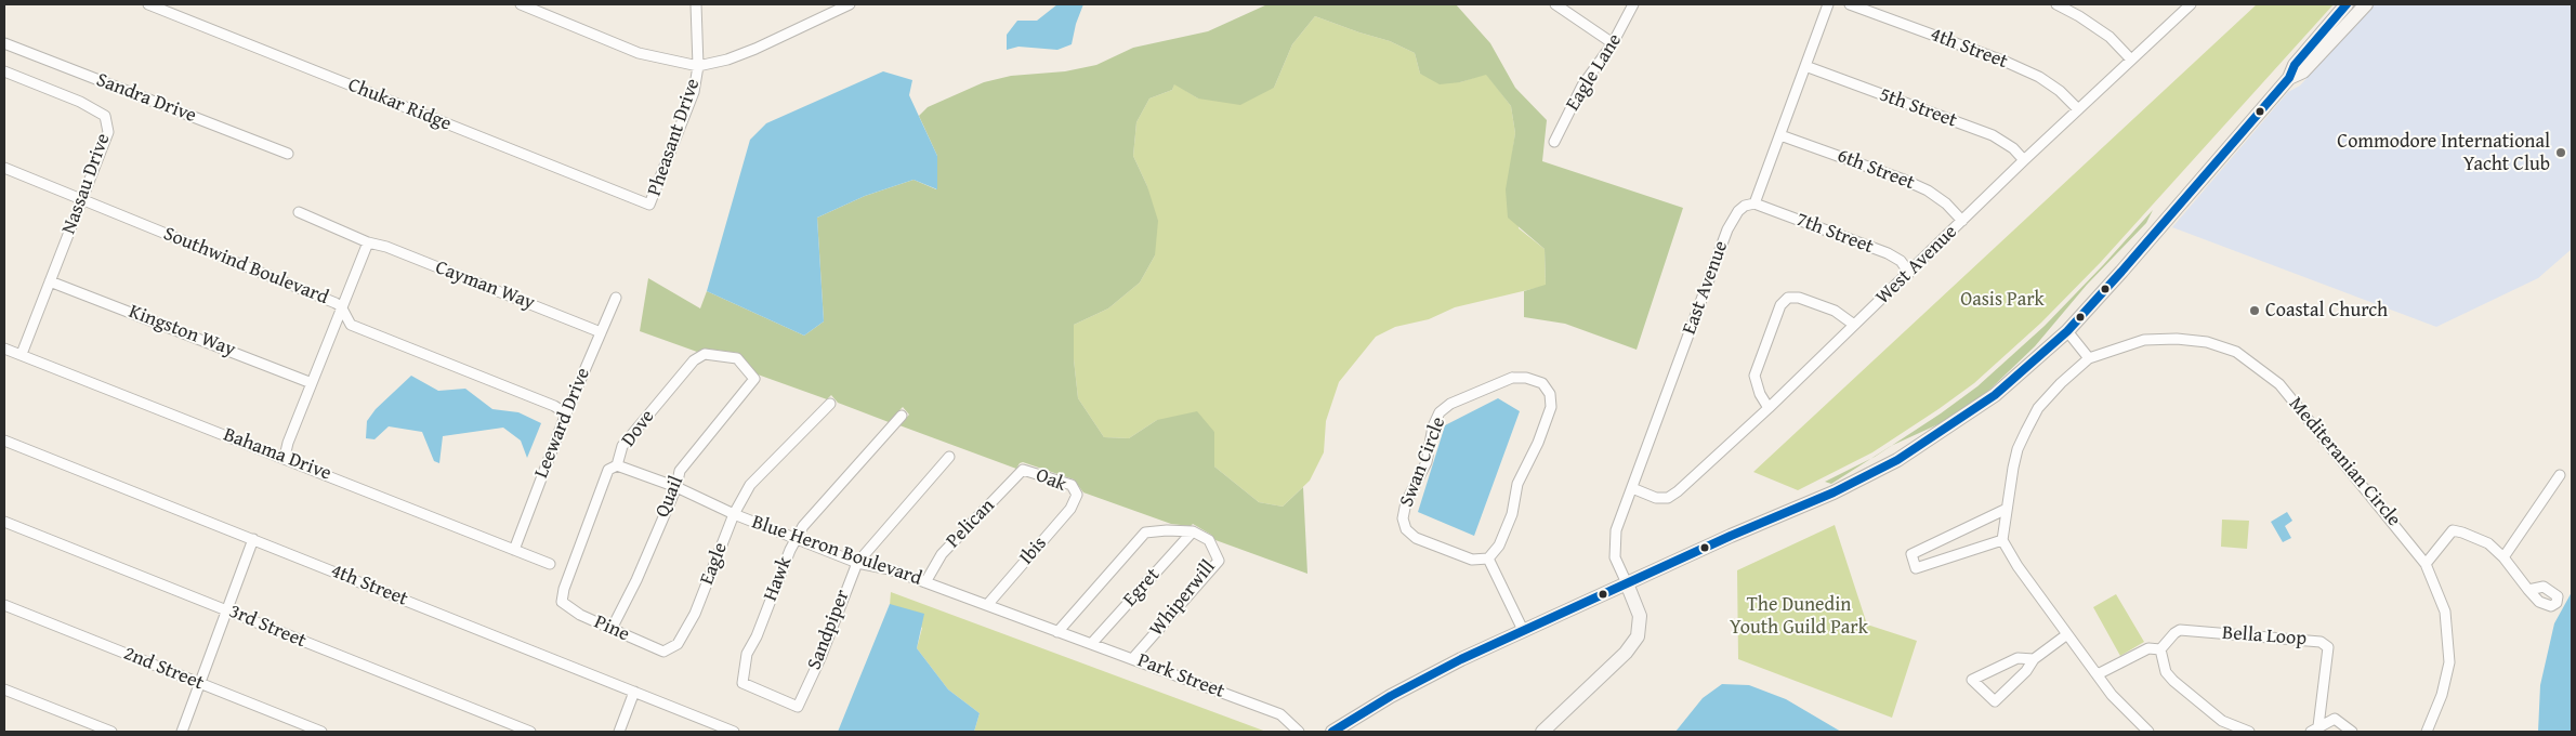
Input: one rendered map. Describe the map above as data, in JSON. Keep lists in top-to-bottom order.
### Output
{
  "streets": {
    "street": [
      "4th Street",
      "Eagle Lane",
      "Sandra Drive",
      "Chukar Ridge",
      "5th Street",
      "Pheasant Drive",
      "6th Street",
      "Nassau Drive",
      "7th Street",
      "West Avenue",
      "Southwind Boulevard",
      "Cayman Way",
      "East Avenue",
      "Kingston Way",
      "Leeward Drive",
      "Dove",
      "Bahama Drive",
      "Swan Circle",
      "Mediteranian Circle",
      "Oak",
      "Quail",
      "Pelican",
      "Blue Heron Boulevard",
      "Ibis",
      "Eagle",
      "Hawk",
      "Egret",
      "Whiperwill",
      "3rd Street",
      "Pine",
      "Sandpiper",
      "Bella Loop",
      "2nd Street",
      "Park Street"
    ]
  },
  "crossings": [
    ["4th Street", "West Avenue"],
    ["Chukar Ridge", "Pheasant Drive"],
    ["5th Street", "West Avenue"],
    ["6th Street", "West Avenue"],
    ["Nassau Drive", "Southwind Boulevard"],
    ["Nassau Drive", "Kingston Way"],
    ["Nassau Drive", "Bahama Drive"],
    ["7th Street", "West Avenue"],
    ["7th Street", "East Avenue"],
    ["West Avenue", "East Avenue"],
    ["Southwind Boulevard", "Leeward Drive"],
    ["Cayman Way", "Leeward Drive"],
    ["Leeward Drive", "Bahama Drive"],
    ["Dove", "Quail"],
    ["Dove", "Blue Heron Boulevard"],
    ["Dove", "Pine"],
    ["Oak", "Pelican"],
    ["Oak", "Ibis"],
    ["Quail", "Blue Heron Boulevard"],
    ["Quail", "Pine"],
    ["Pelican", "Blue Heron Boulevard"],
    ["Blue Heron Boulevard", "Ibis"],
    ["Blue Heron Boulevard", "Eagle"],
    ["Blue Heron Boulevard", "Hawk"],
    ["Blue Heron Boulevard", "Whiperwill"],
    ["Blue Heron Boulevard", "Sandpiper"],
    ["Blue Heron Boulevard", "Park Street"],
    ["Eagle", "Pine"],
    ["Hawk", "Sandpiper"],
    ["Egret", "Whiperwill"],
    ["Egret", "Park Street"],
    ["Whiperwill", "Park Street"]
  ],
  "parks": ["Oasis Park", "The Dunedin Youth Guild Park"],
  "places": ["Commodore International Yacht Club", "Coastal Church"]
}
